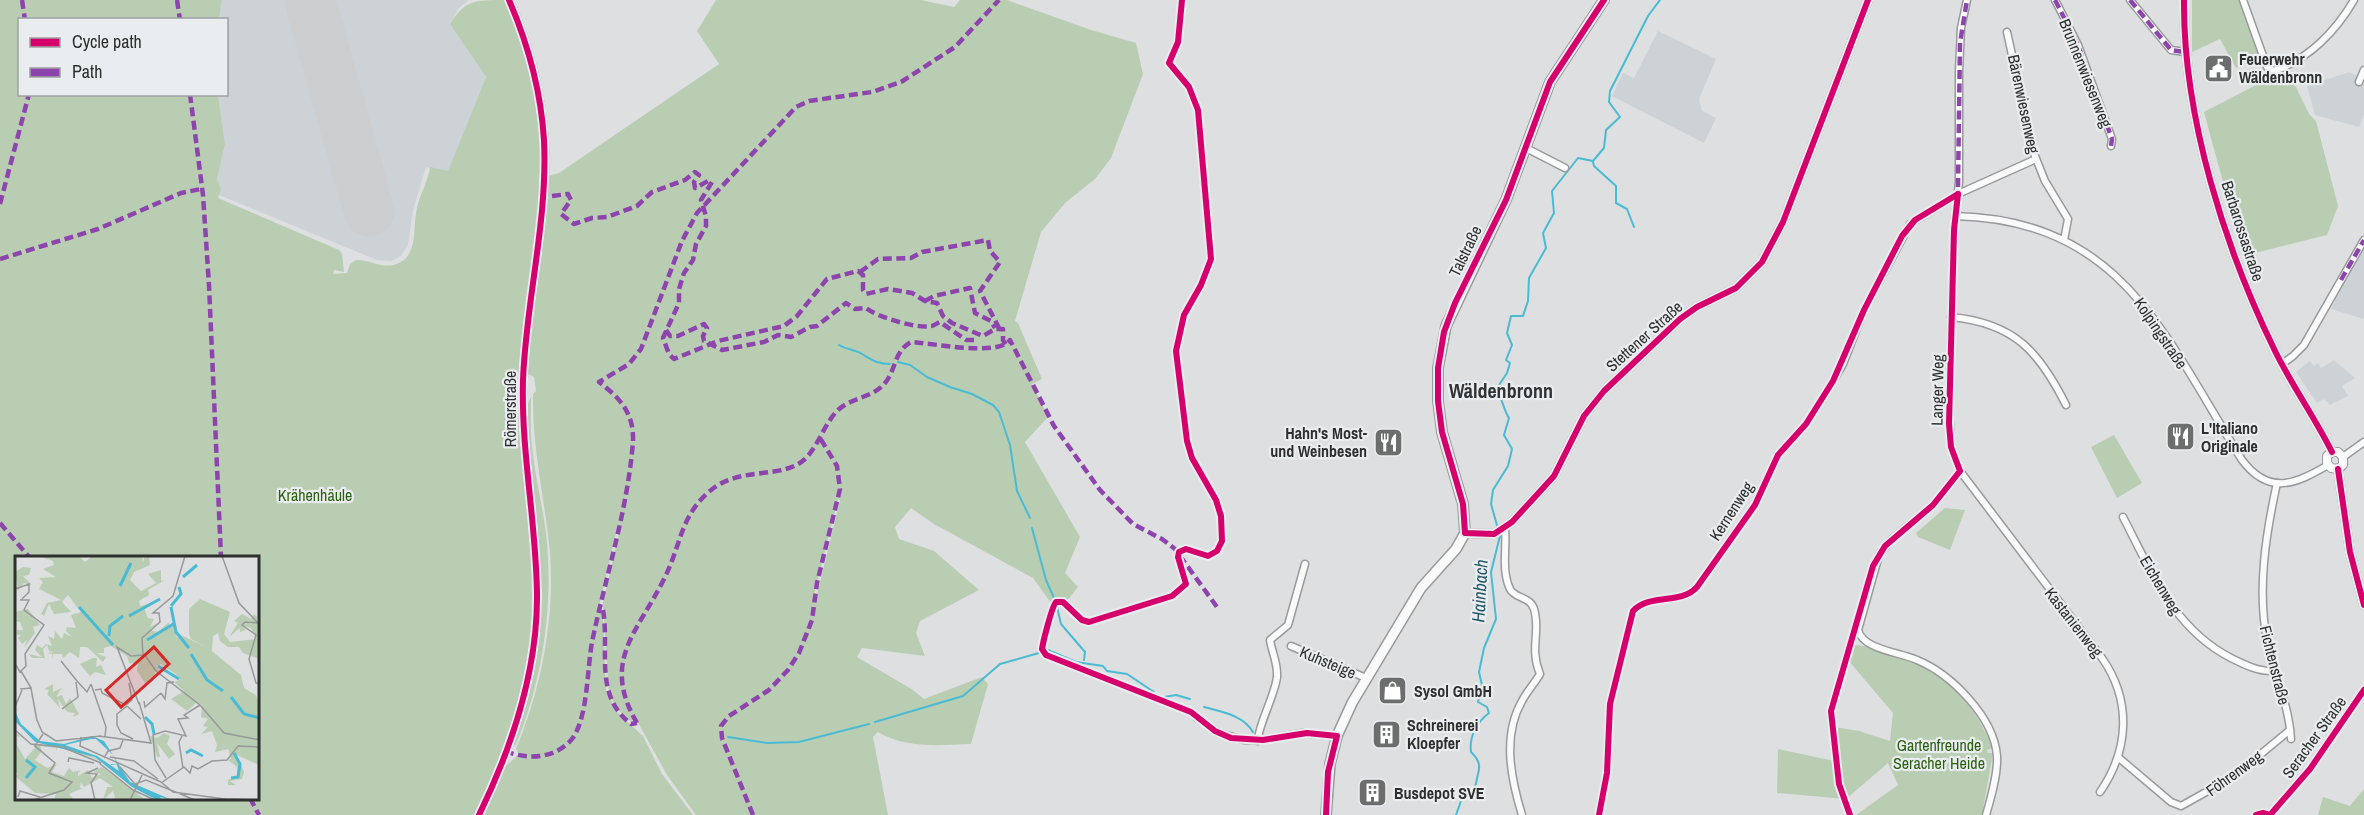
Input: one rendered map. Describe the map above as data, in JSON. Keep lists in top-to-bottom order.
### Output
{
  "streets": {
    "main road": ["Talstraße"],
    "street": [
      "Brunnenwiesenweg",
      "Bärenwiesenweg",
      "Barbarossastraße",
      "Kolpingstraße",
      "Stettener Straße",
      "Langer Weg",
      "Römerstraße",
      "Kernenweg",
      "Eichenweg",
      "Kastanienweg",
      "Kuhsteige",
      "Fichtenstraße",
      "Seracher Straße",
      "Föhrenweg"
    ]
  },
  "crossings": [
    ["Bärenwiesenweg", "Kolpingstraße"],
    ["Bärenwiesenweg", "Kernenweg"],
    ["Talstraße", "Stettener Straße"],
    ["Kolpingstraße", "Langer Weg"],
    ["Kolpingstraße", "Fichtenstraße"],
    ["Langer Weg", "Kernenweg"],
    ["Langer Weg", "Kastanienweg"],
    ["Eichenweg", "Fichtenstraße"],
    ["Kastanienweg", "Föhrenweg"],
    ["Fichtenstraße", "Föhrenweg"]
  ],
  "districts": ["Wäldenbronn"],
  "water": ["Hainbach"],
  "parks": ["Krähenhäule", "Gartenfreunde Seracher Heide"],
  "places": {
    "public building": ["Feuerwehr Wäldenbronn"],
    "restaurant": ["L'Italiano Originale", "Hahn's Most- und Weinbesen"],
    "shop": ["Sysol GmbH"],
    "building": ["Schreinerei Kloepfer", "Busdepot SVE"]
  },
  "legend": ["Cycle path", "Path"]
}
